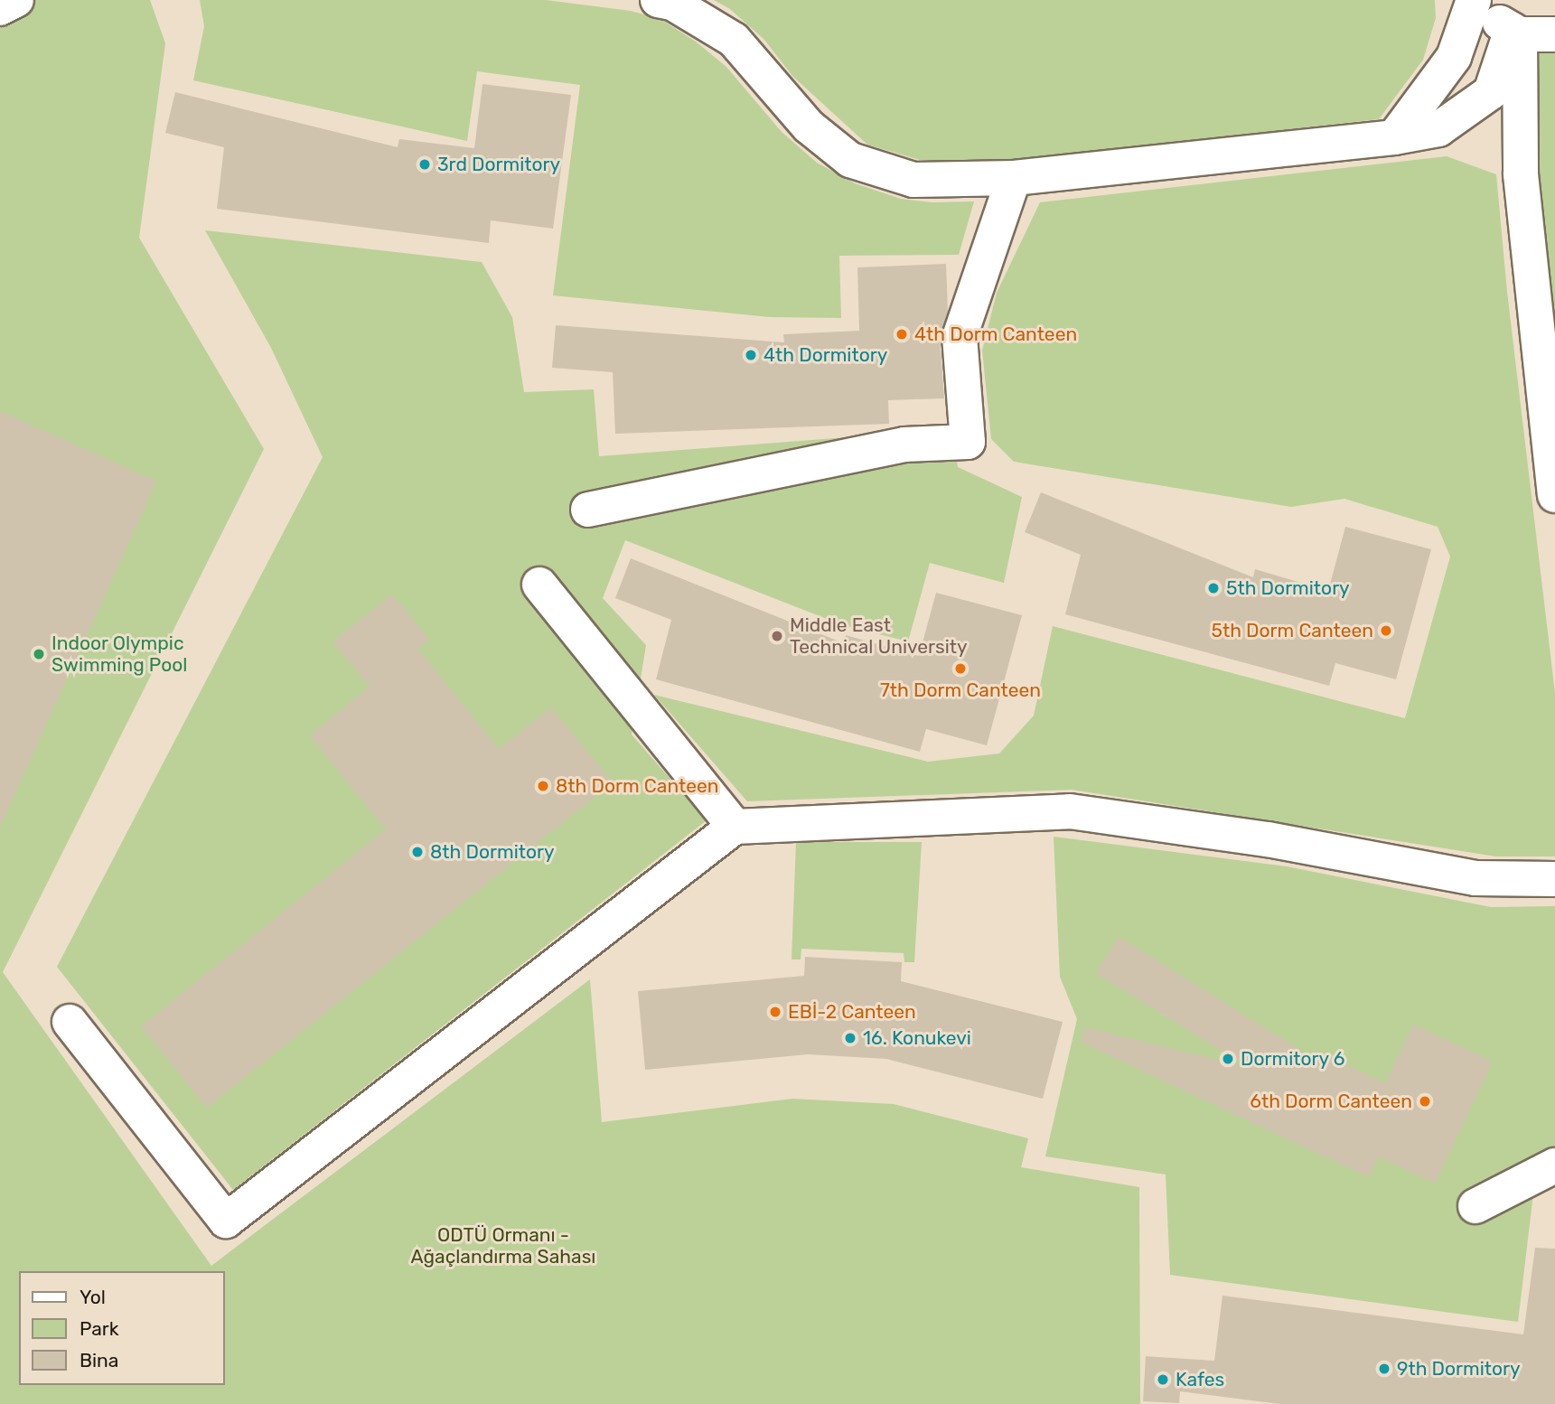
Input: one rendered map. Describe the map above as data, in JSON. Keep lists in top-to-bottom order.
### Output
{
  "parks": ["ODTÜ Ormanı - Ağaçlandırma Sahası"],
  "places": [
    "3rd Dormitory",
    "4th Dorm Canteen",
    "4th Dormitory",
    "5th Dormitory",
    "5th Dorm Canteen",
    "Middle East Technical University",
    "Indoor Olympic Swimming Pool",
    "7th Dorm Canteen",
    "8th Dorm Canteen",
    "8th Dormitory",
    "EBİ-2 Canteen",
    "16. Konukevi",
    "Dormitory 6",
    "6th Dorm Canteen",
    "9th Dormitory",
    "Kafes"
  ],
  "legend": ["Yol", "Park", "Bina"]
}
